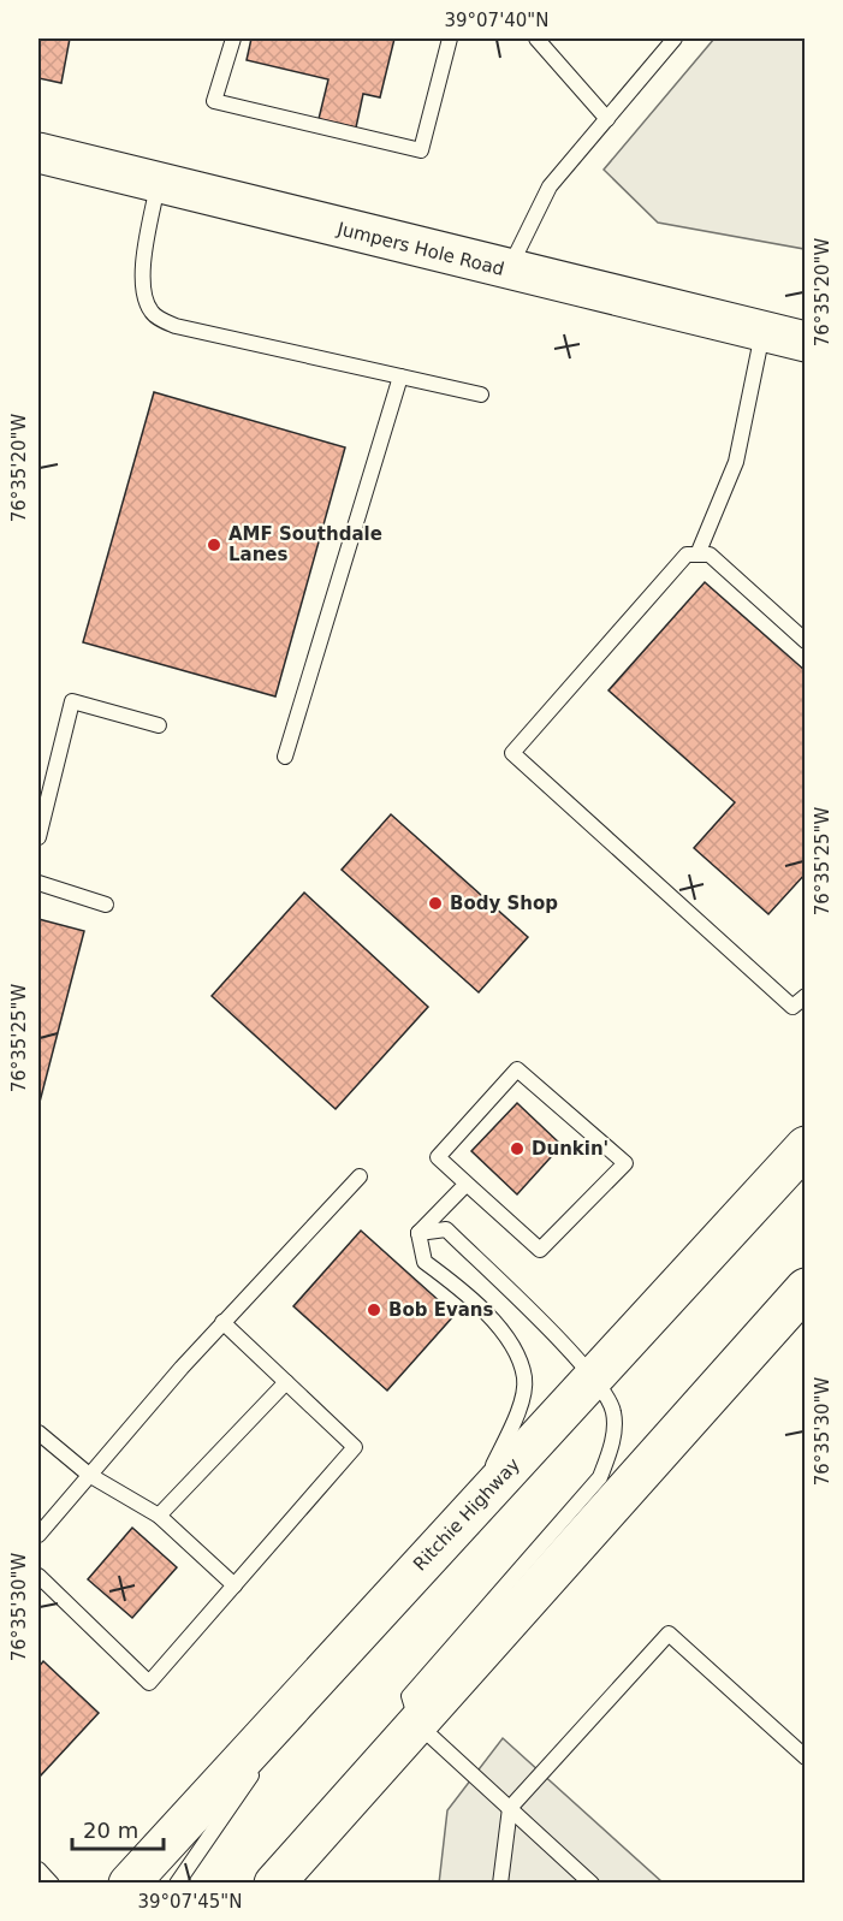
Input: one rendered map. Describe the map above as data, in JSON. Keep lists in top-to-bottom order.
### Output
{
  "streets": {
    "main road": ["Jumpers Hole Road", "Ritchie Highway"]
  },
  "places": [
    "AMF Southdale Lanes",
    "Body Shop",
    "Dunkin'",
    "Bob Evans"
  ],
  "scale_bar": "20 m",
  "coordinates": [
    "39°07'40\"N",
    "76°35'20\"W",
    "76°35'25\"W",
    "76°35'30\"W",
    "39°07'45\"N"
  ]
}
